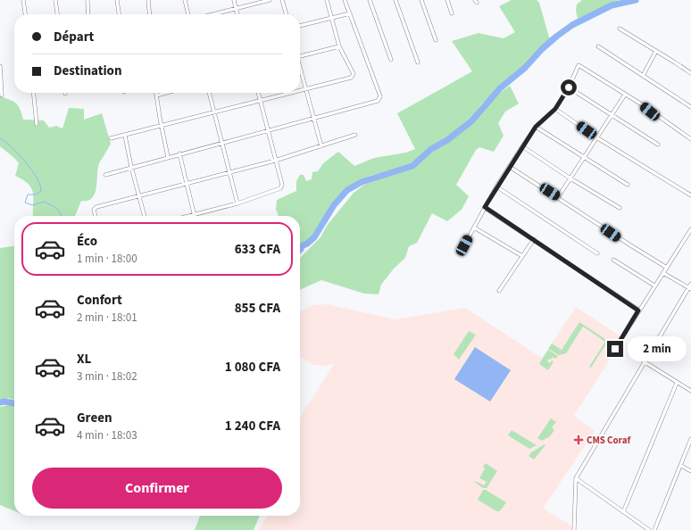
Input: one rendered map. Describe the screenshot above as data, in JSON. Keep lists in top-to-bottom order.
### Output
{
  "places": {
    "health": ["CMS Coraf"]
  },
  "page": {
    "banner": ["Départ", "Destination"],
    "list": [
      {
        "name": "Éco",
        "note": "1 min · 18:00",
        "value": "633 CFA"
      },
      {
        "name": "Confort",
        "note": "2 min · 18:01",
        "value": "855 CFA"
      },
      {
        "name": "XL",
        "note": "3 min · 18:02",
        "value": "1 080 CFA"
      },
      {
        "name": "Green",
        "note": "4 min · 18:03",
        "value": "1 240 CFA"
      }
    ],
    "bubble": "2 min",
    "buttons": "Confirmer"
  }
}
